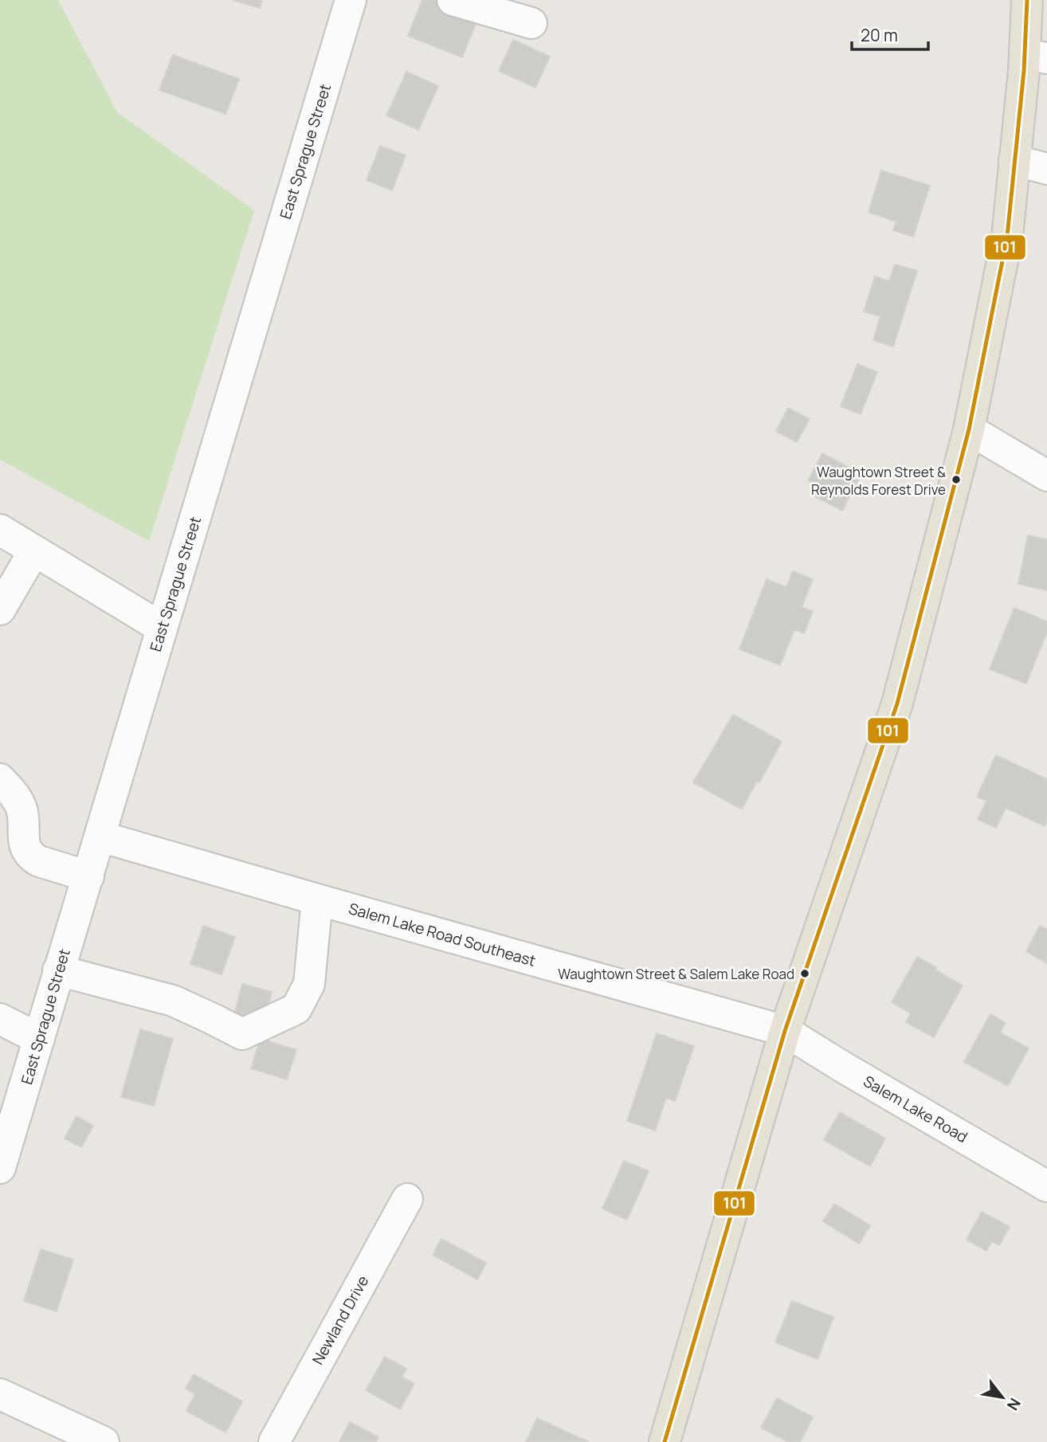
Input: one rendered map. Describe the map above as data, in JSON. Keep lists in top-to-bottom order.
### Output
{
  "streets": {
    "street": [
      "East Sprague Street",
      "Salem Lake Road Southeast",
      "Salem Lake Road",
      "Newland Drive"
    ]
  },
  "crossings": [
    ["East Sprague Street", "Salem Lake Road Southeast"],
    ["Salem Lake Road Southeast", "Salem Lake Road"]
  ],
  "places": ["Waughtown Street & Reynolds Forest Drive", "Waughtown Street & Salem Lake Road"],
  "lines": ["transit line 101"],
  "scale_bar": "20 m",
  "north": "bottom right"
}
